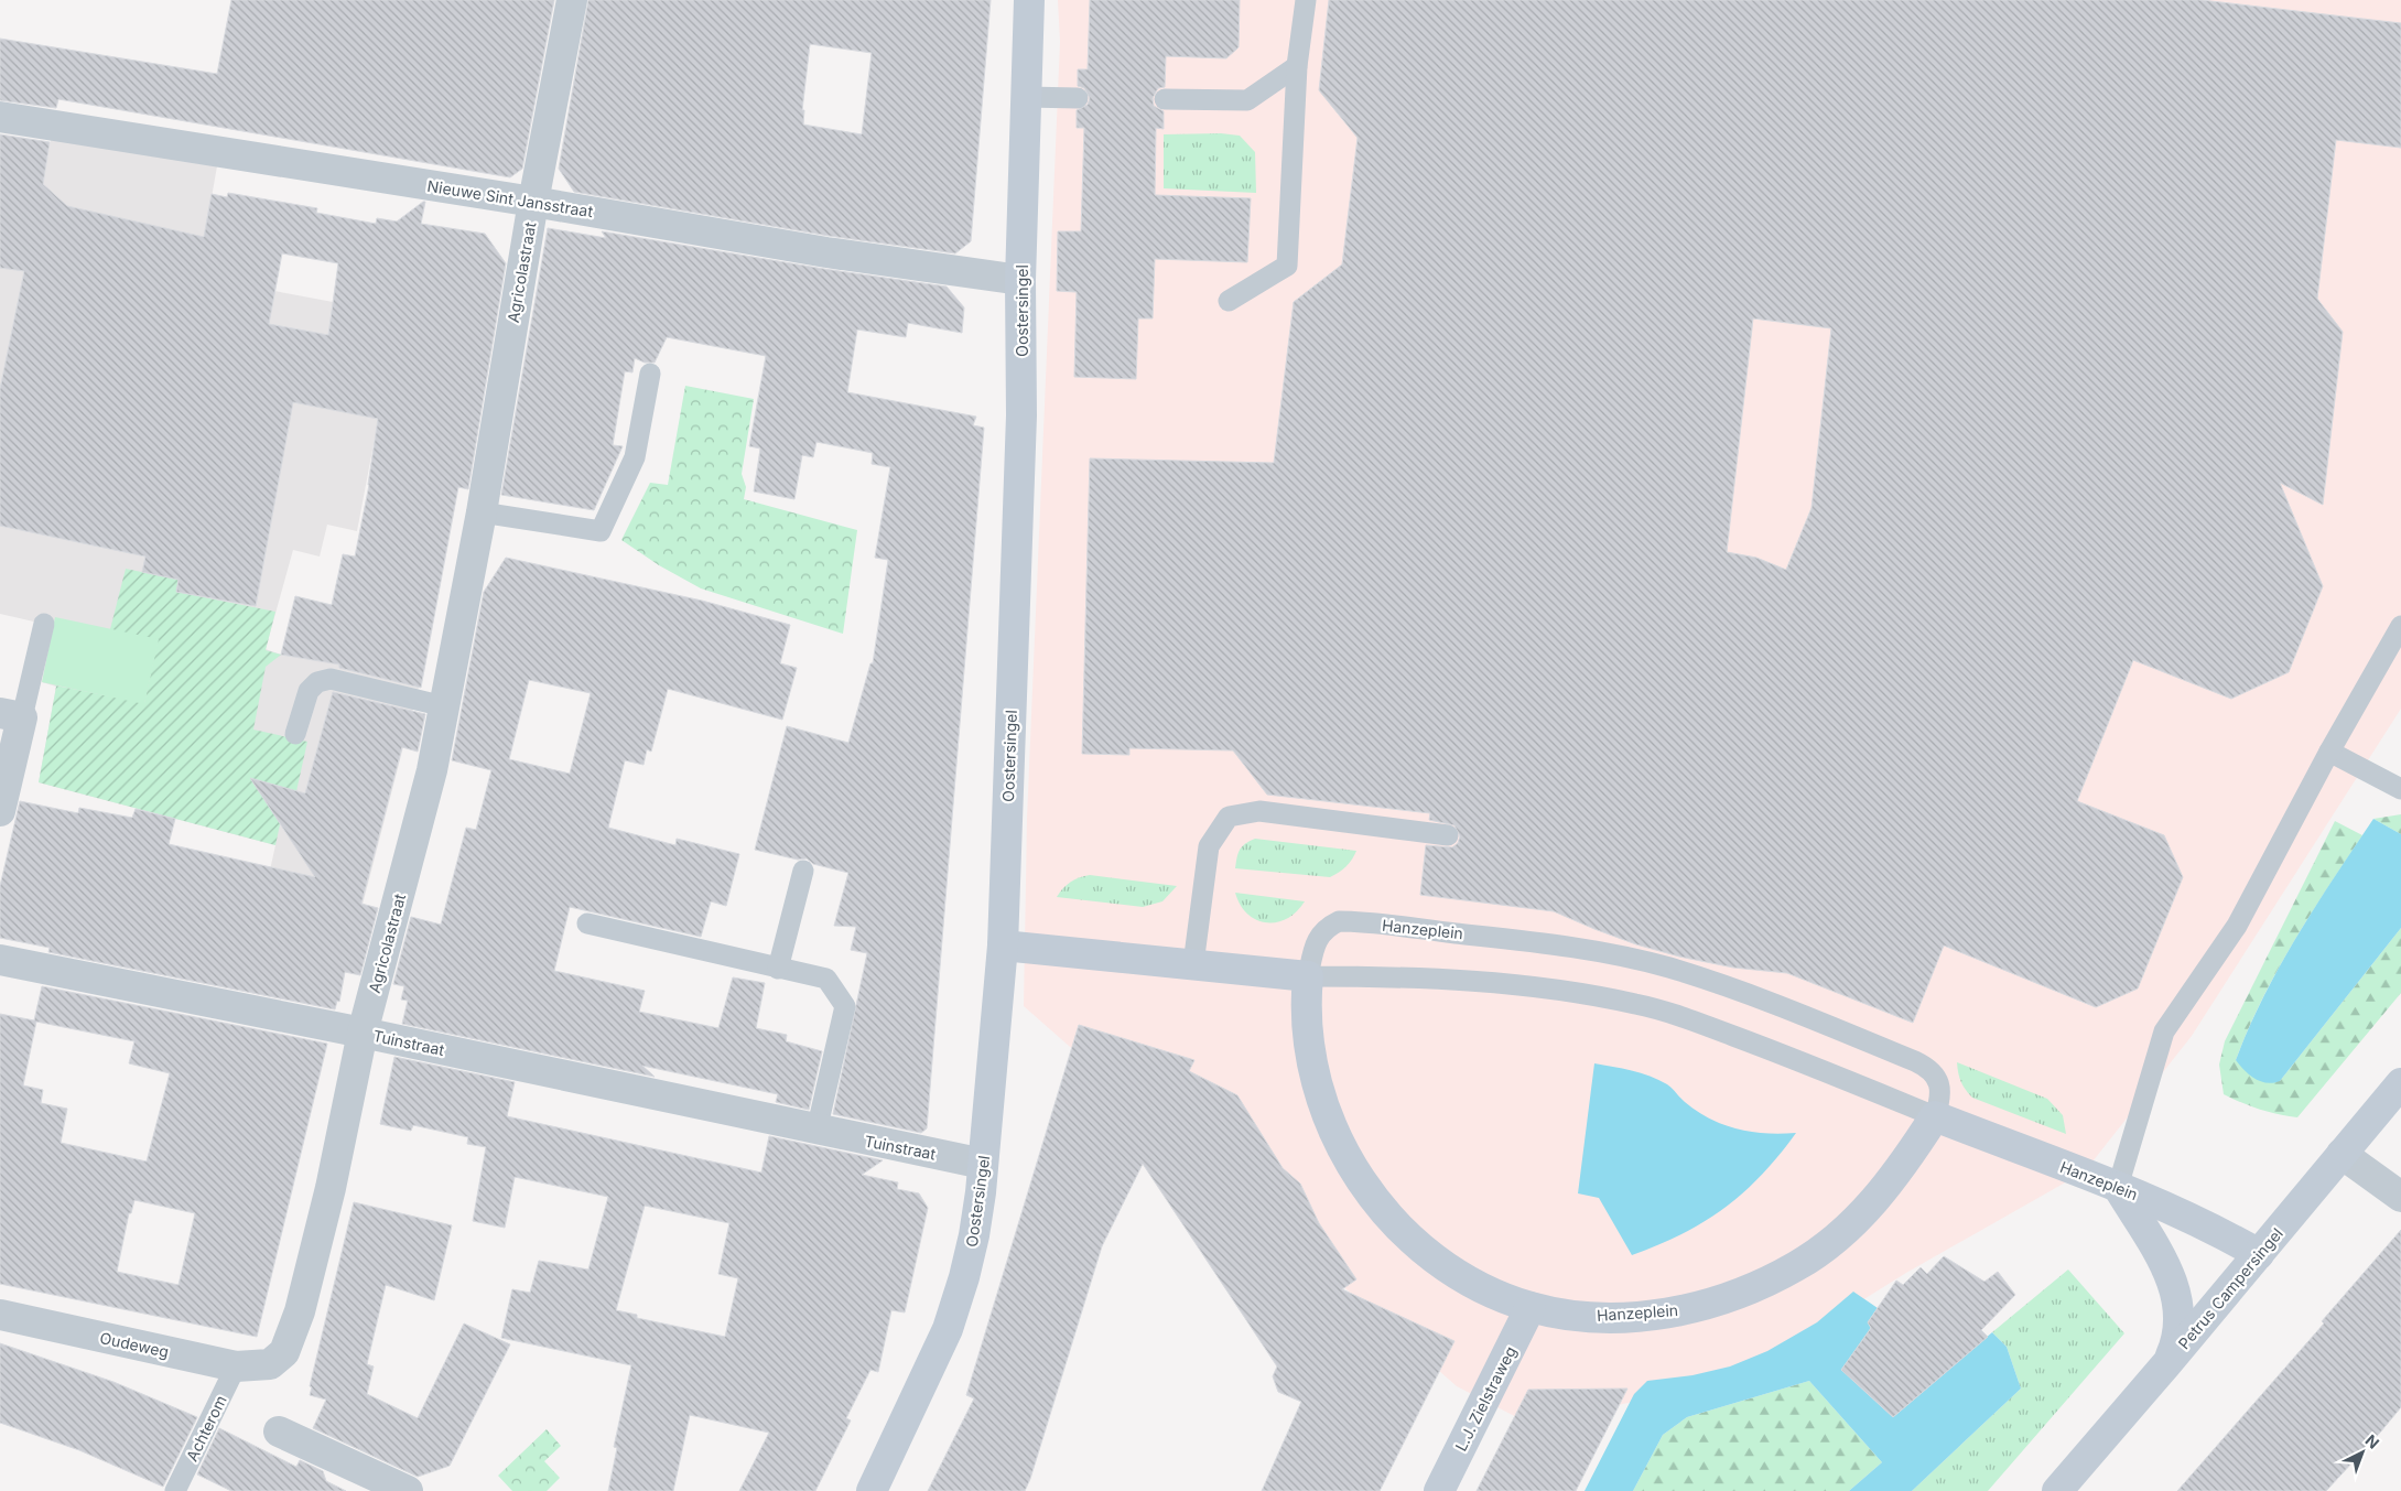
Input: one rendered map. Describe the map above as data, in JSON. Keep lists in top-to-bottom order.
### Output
{
  "streets": {
    "street": [
      "Nieuwe Sint Jansstraat",
      "Agricolastraat",
      "Oostersingel",
      "Hanzeplein",
      "Tuinstraat",
      "Petrus Campersingel",
      "Oudeweg",
      "L.J. Zielstraweg"
    ],
    "lane": ["Achterom"]
  },
  "crossings": [
    ["Nieuwe Sint Jansstraat", "Agricolastraat"],
    ["Nieuwe Sint Jansstraat", "Oostersingel"],
    ["Agricolastraat", "Tuinstraat"],
    ["Agricolastraat", "Oudeweg"],
    ["Oostersingel", "Hanzeplein"],
    ["Oostersingel", "Tuinstraat"],
    ["Hanzeplein", "Petrus Campersingel"],
    ["Hanzeplein", "L.J. Zielstraweg"],
    ["Oudeweg", "Achterom"]
  ],
  "north": "top right"
}
